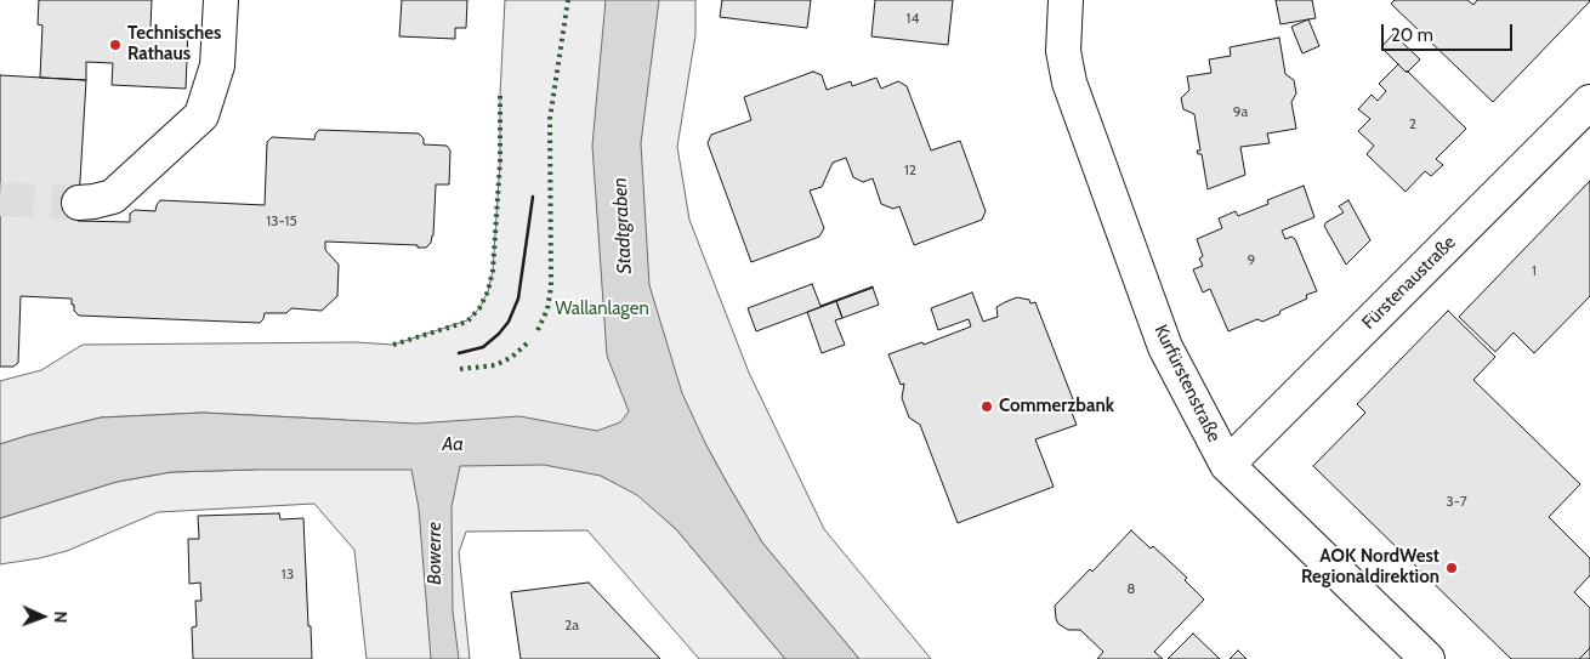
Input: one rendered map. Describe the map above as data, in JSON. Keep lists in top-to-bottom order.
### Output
{
  "streets": {
    "street": ["Fürstenaustraße", "Kurfürstenstraße"]
  },
  "crossings": [
    ["Fürstenaustraße", "Kurfürstenstraße"]
  ],
  "water": ["Stadtgraben", "Aa", "Bowerre"],
  "parks": ["Wallanlagen"],
  "places": ["Technisches Rathaus", "Commerzbank", "AOK NordWest Regionaldirektion"],
  "house_numbers": [
    "14",
    "9a",
    "2",
    "12",
    "13-15",
    "9",
    "1",
    "3-7",
    "13",
    "8",
    "2a"
  ],
  "scale_bar": "20 m",
  "north": "right"
}
